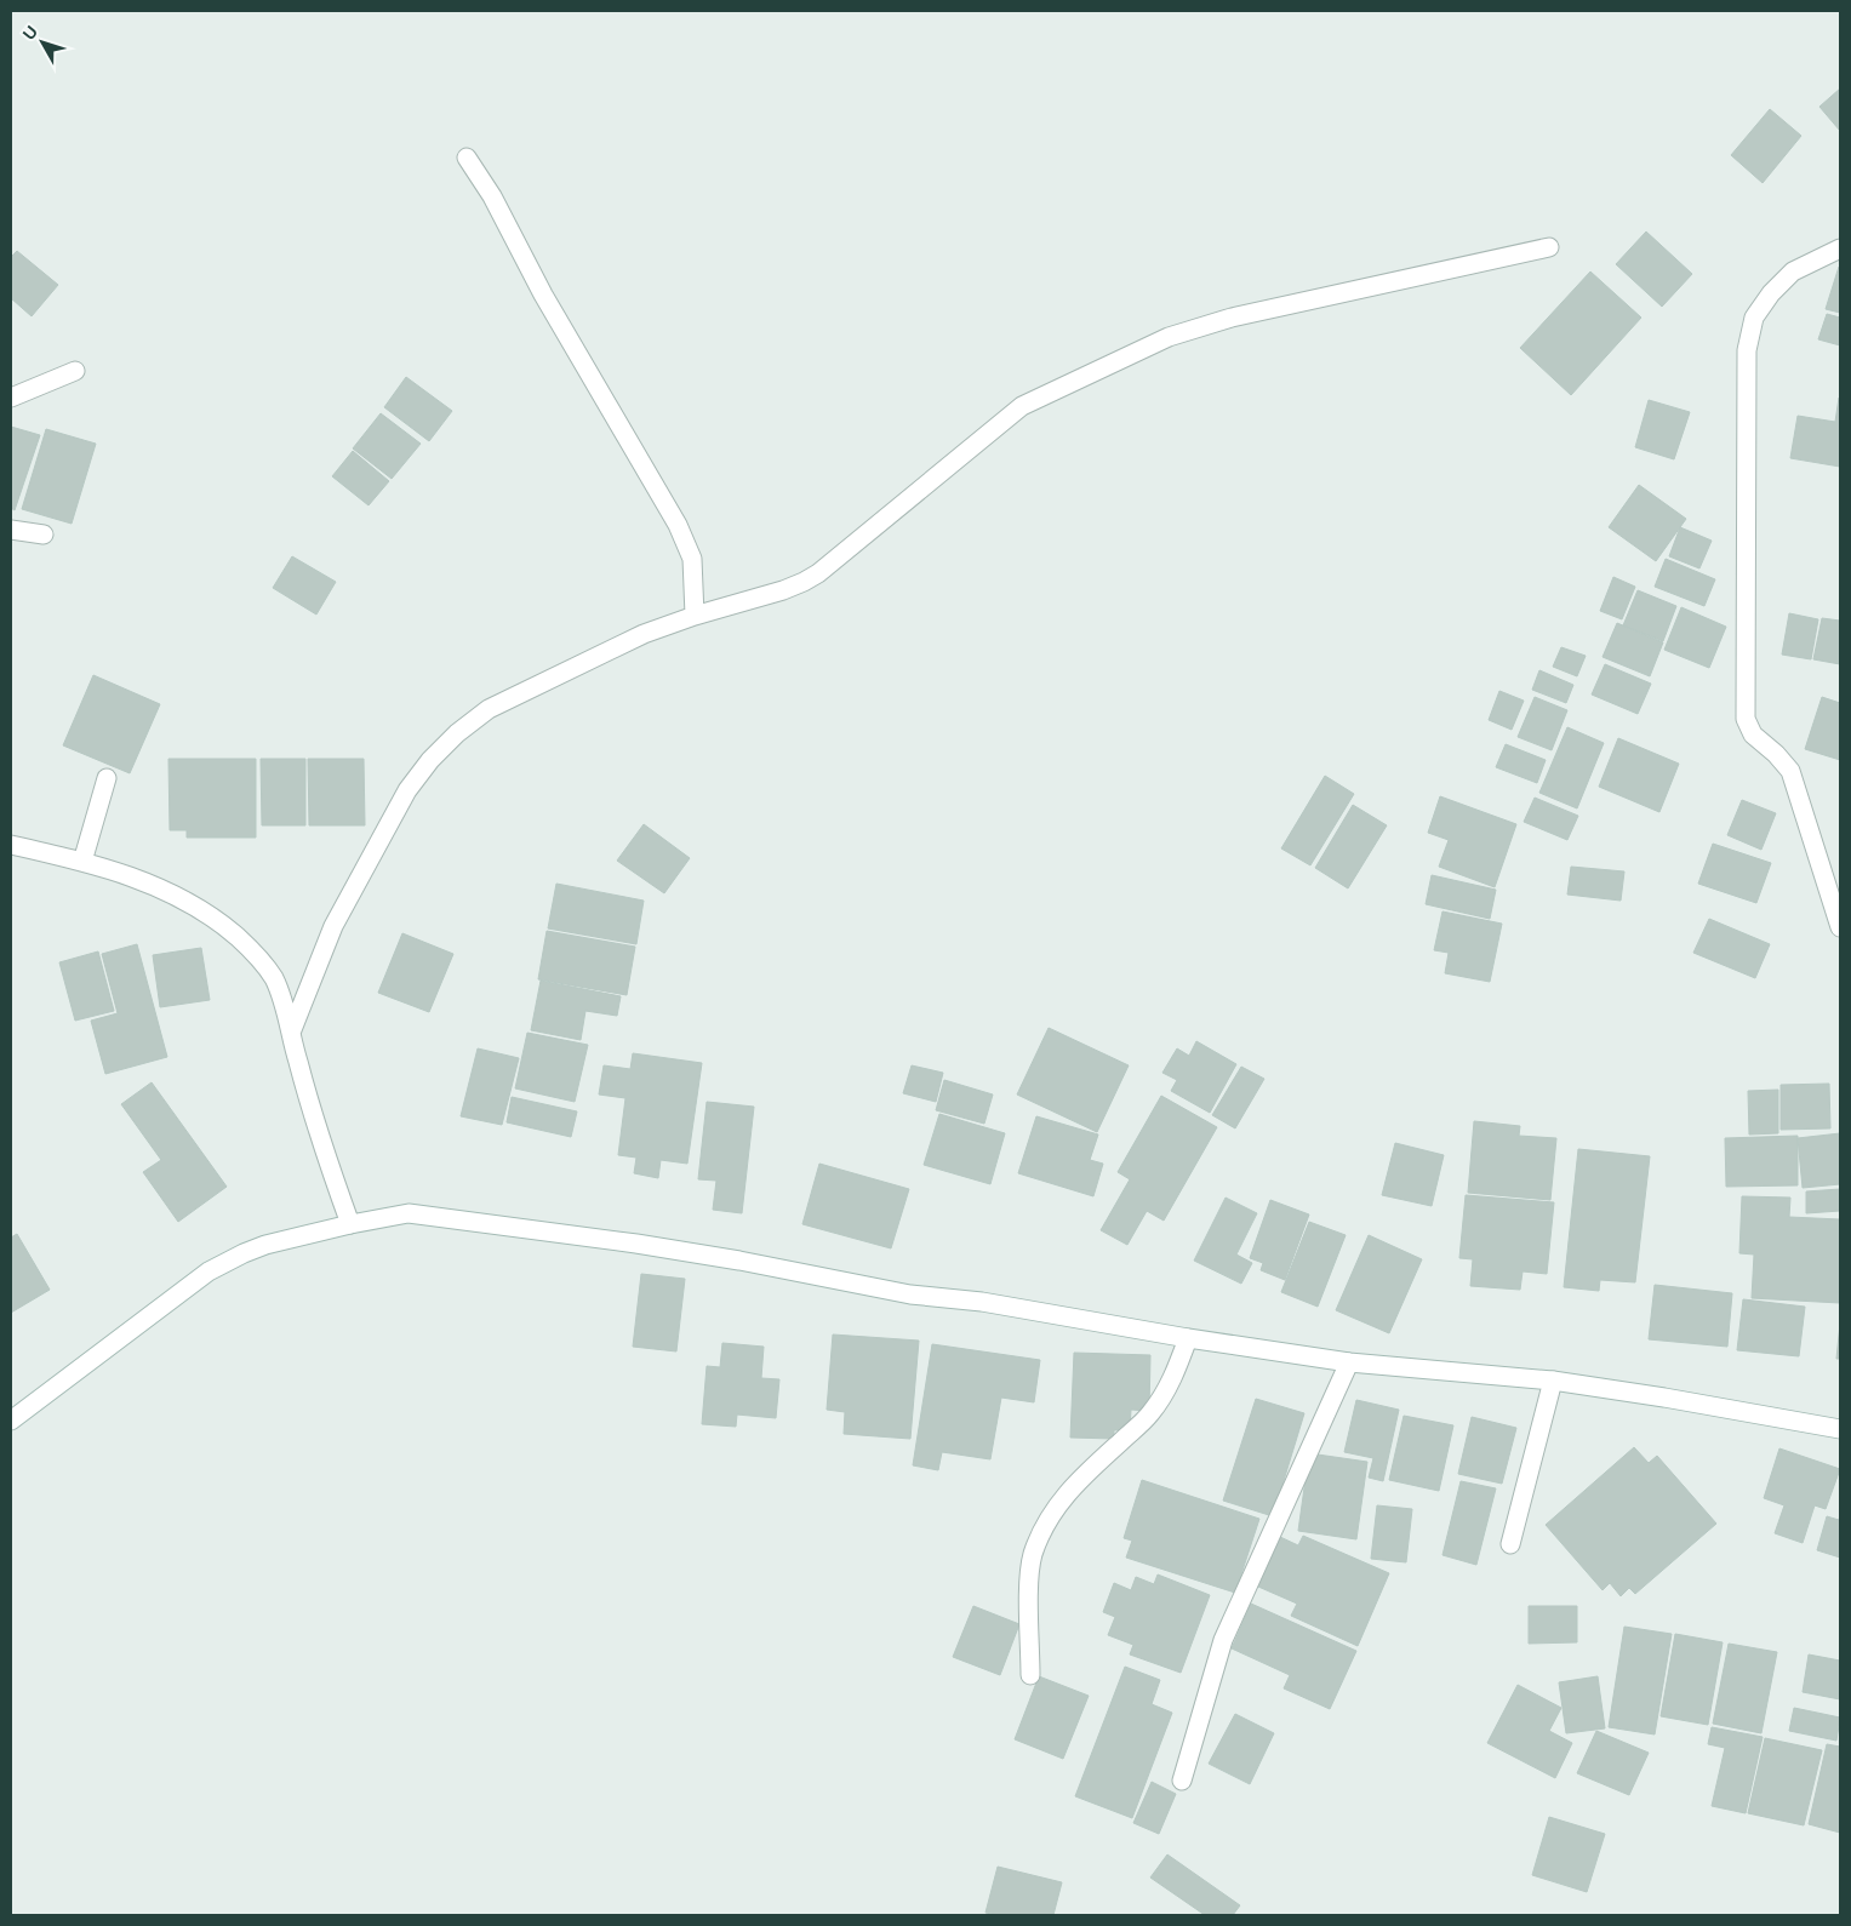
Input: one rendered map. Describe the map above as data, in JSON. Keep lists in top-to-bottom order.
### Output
{
  "north": "top left"
}
